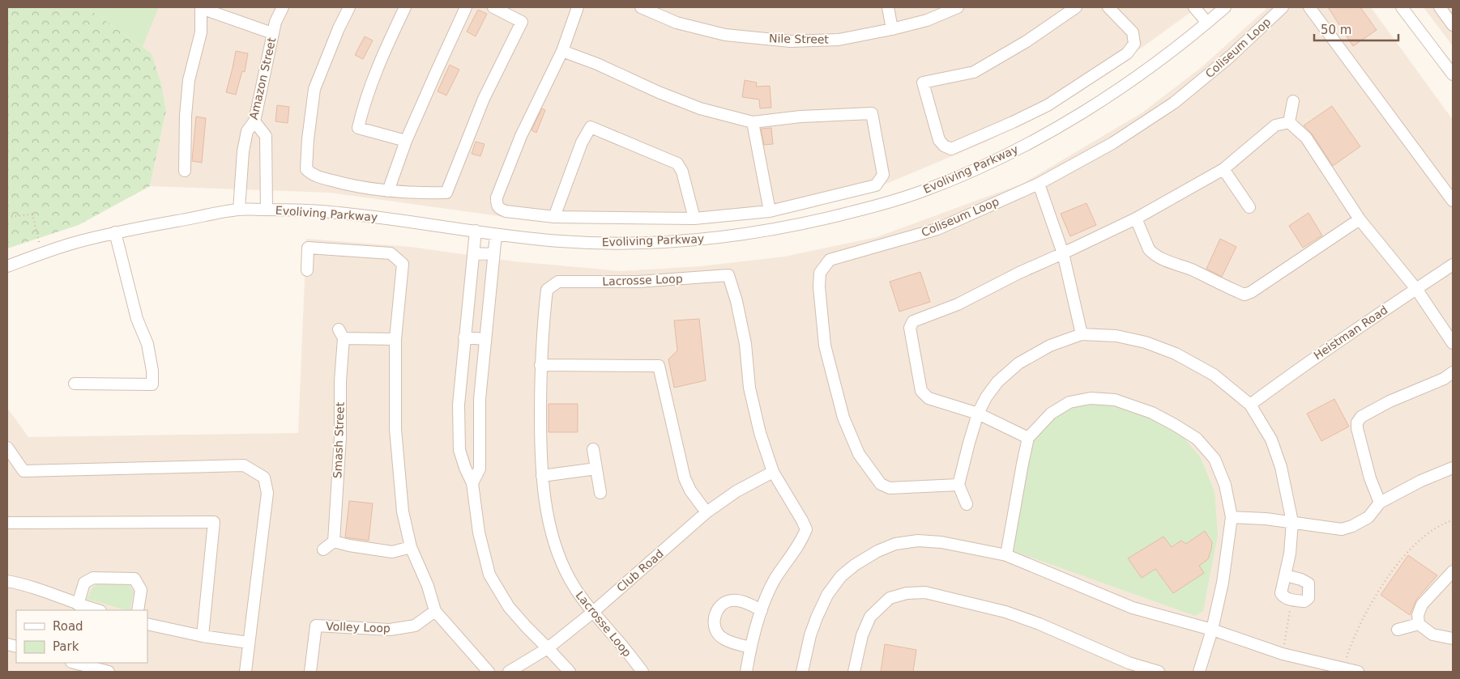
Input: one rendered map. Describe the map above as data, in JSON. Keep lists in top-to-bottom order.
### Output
{
  "streets": {
    "street": [
      "Nile Street",
      "Coliseum Loop",
      "Amazon Street",
      "Evoliving Parkway",
      "Lacrosse Loop",
      "Heistman Road",
      "Smash Street",
      "Club Road",
      "Volley Loop"
    ]
  },
  "crossings": [
    ["Amazon Street", "Evoliving Parkway"],
    ["Lacrosse Loop", "Club Road"]
  ],
  "legend": ["Road", "Park"],
  "scale_bar": "50 m"
}
